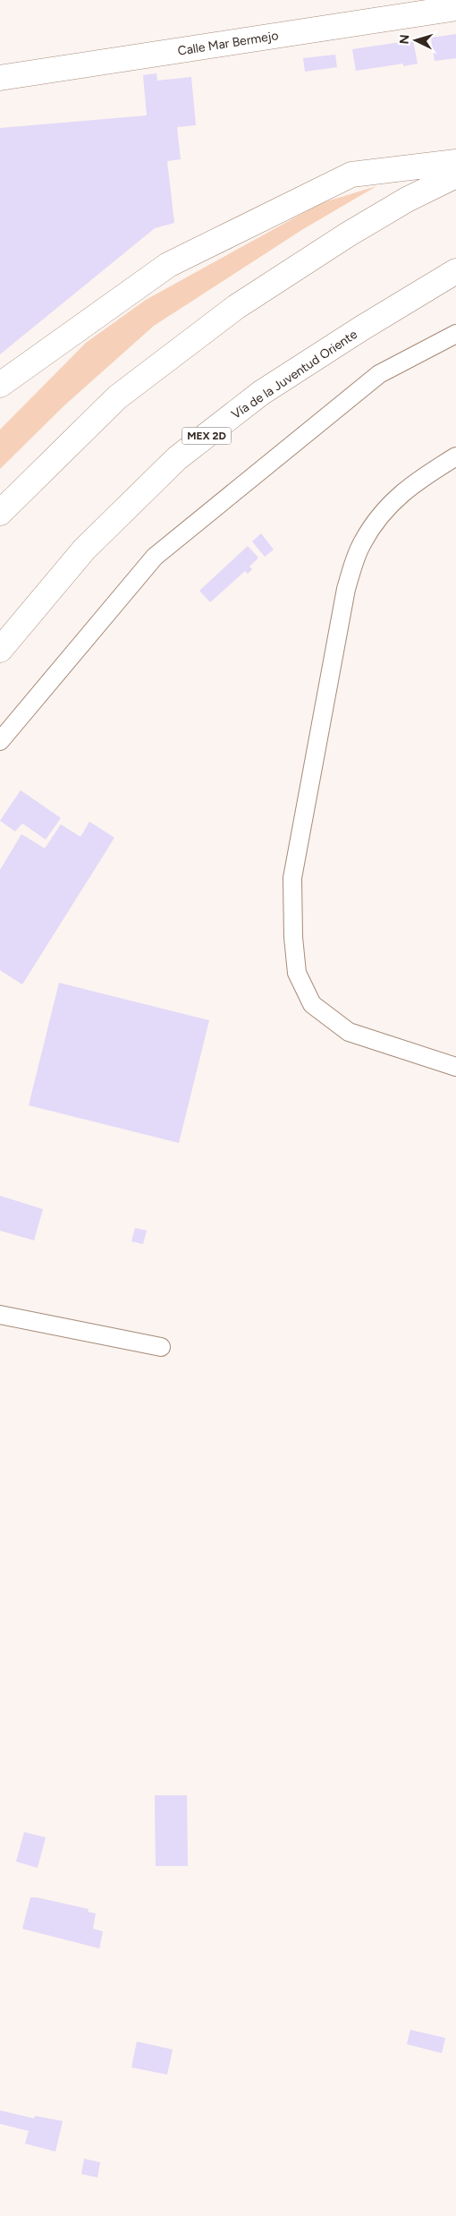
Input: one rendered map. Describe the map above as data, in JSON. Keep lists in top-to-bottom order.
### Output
{
  "streets": {
    "main road": ["Calle Mar Bermejo", "Vía de la Juventud Oriente", "MEX 2D"]
  },
  "north": "left"
}
